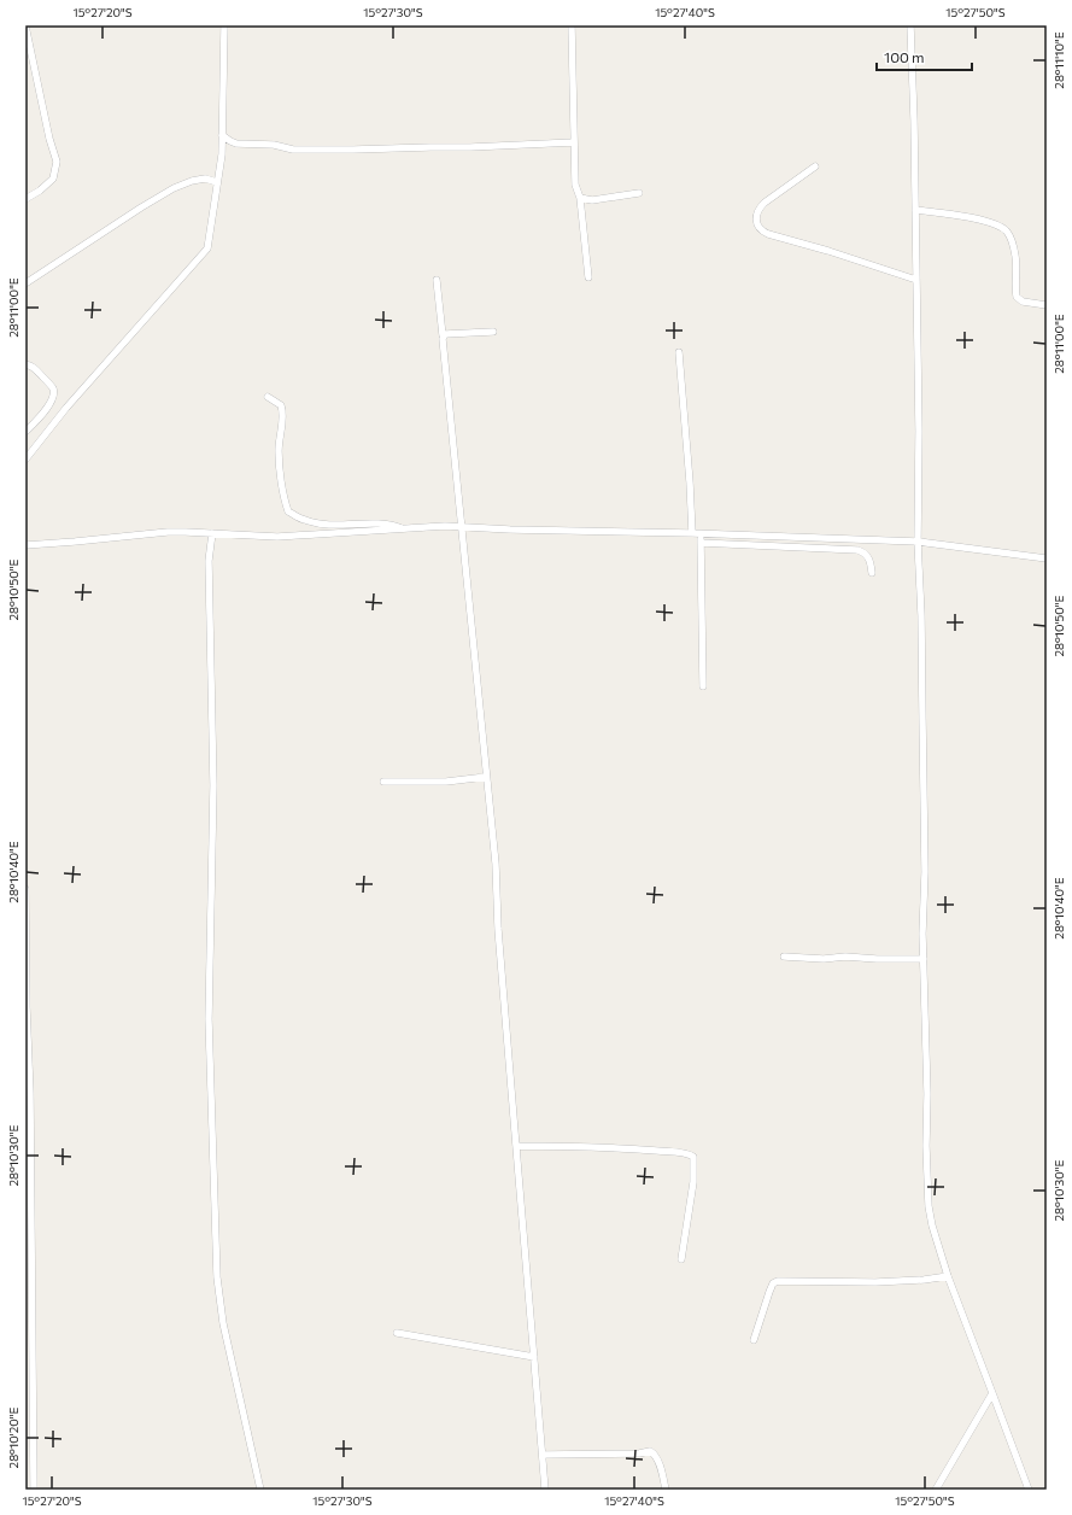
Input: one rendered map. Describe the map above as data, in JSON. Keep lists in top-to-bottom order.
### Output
{
  "scale_bar": "100 m",
  "coordinates": [
    "15°27'20\"S",
    "15°27'30\"S",
    "15°27'40\"S",
    "15°27'50\"S",
    "28°11'10\"E",
    "28°11'00\"E",
    "28°10'50\"E",
    "28°10'40\"E",
    "28°10'30\"E",
    "28°10'20\"E"
  ]
}
